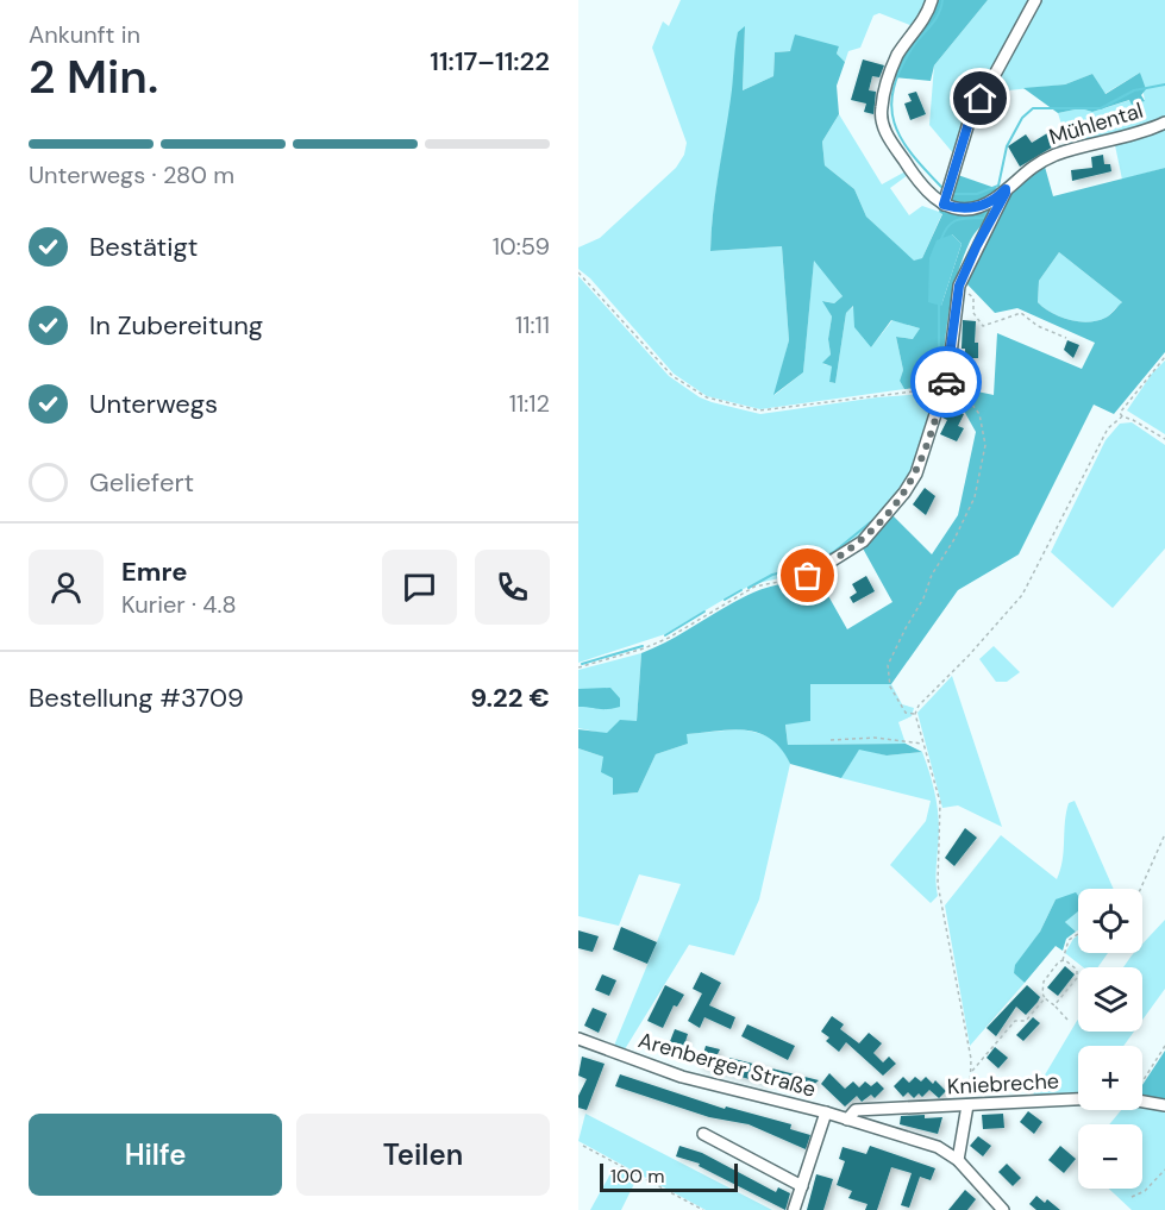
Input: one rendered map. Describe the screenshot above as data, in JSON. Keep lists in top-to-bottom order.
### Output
{
  "streets": {
    "street": ["Mühlental", "Arenberger Straße", "Kniebreche"]
  },
  "crossings": [
    ["Arenberger Straße", "Kniebreche"]
  ],
  "scale_bar": "100 m",
  "page": {
    "heading": ["2 Min.", "Ankunft in", "11:17–11:22"],
    "panel": [
      "Emre",
      "Kurier · 4.8",
      "Bestellung #3709",
      "9.22 €"
    ],
    "bar": "Unterwegs · 280 m",
    "list": [
      ["Bestätigt", "10:59"],
      ["In Zubereitung", "11:11"],
      ["Unterwegs", "11:12"],
      "Geliefert"
    ],
    "map_buttons": ["+", "−"],
    "buttons": ["Hilfe", "Teilen"],
    "scale": "100 m"
  }
}
